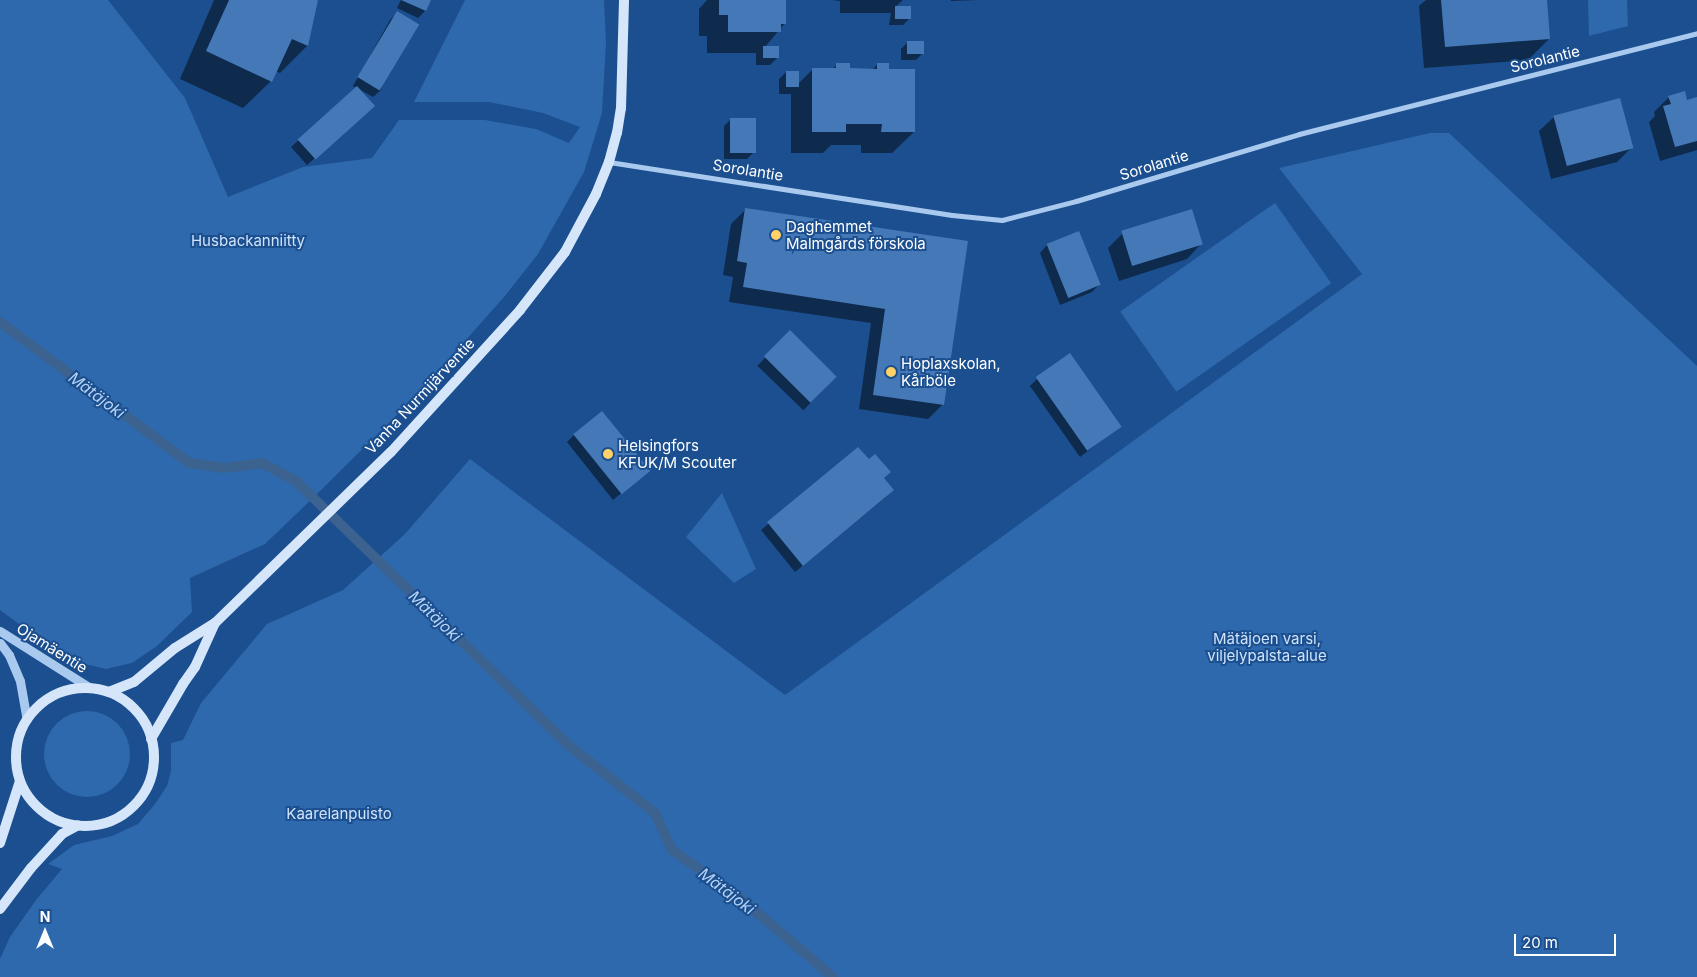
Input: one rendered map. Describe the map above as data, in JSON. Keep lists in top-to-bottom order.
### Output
{
  "streets": {
    "main road": ["Vanha Nurmijärventie"],
    "street": ["Sorolantie", "Ojamäentie"]
  },
  "crossings": [
    ["Sorolantie", "Vanha Nurmijärventie"],
    ["Vanha Nurmijärventie", "Ojamäentie"]
  ],
  "water": ["Mätäjoki"],
  "parks": ["Husbackanniitty", "Mätäjoen varsi, viljelypalsta-alue", "Kaarelanpuisto"],
  "places": ["Daghemmet Malmgårds förskola", "Hoplaxskolan, Kårböle", "Helsingfors KFUK/M Scouter"],
  "scale_bar": "20 m",
  "north": "top"
}
